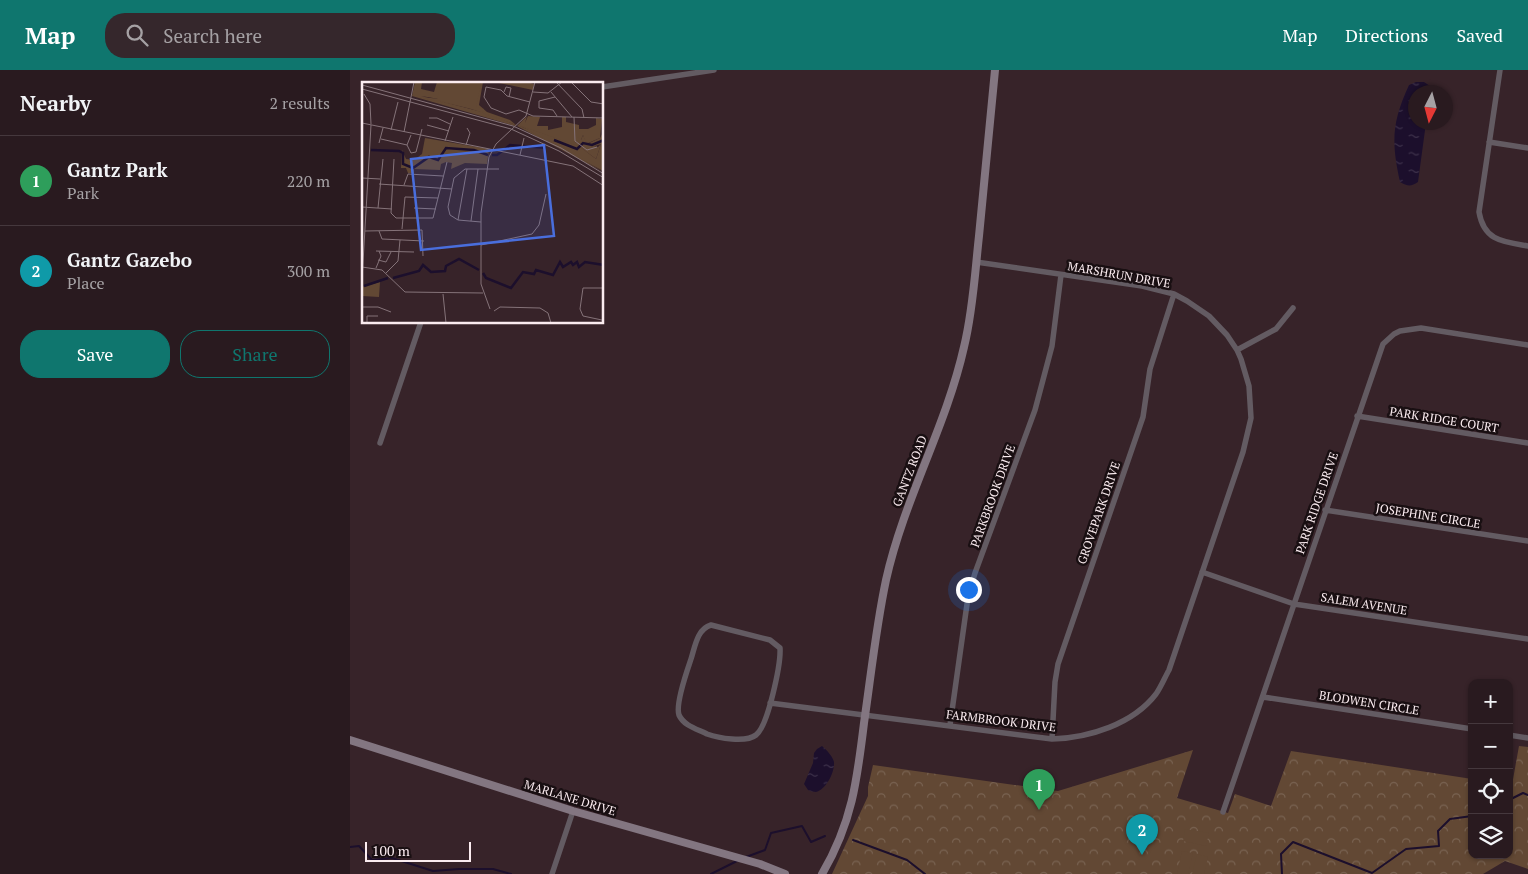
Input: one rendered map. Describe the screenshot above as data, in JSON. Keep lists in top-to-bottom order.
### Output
{
  "streets": {
    "main road": ["GANTZ ROAD", "MARLANE DRIVE"],
    "street": [
      "MARSHRUN DRIVE",
      "PARK RIDGE COURT",
      "PARKBROOK DRIVE",
      "PARK RIDGE DRIVE",
      "GROVEPARK DRIVE",
      "JOSEPHINE CIRCLE",
      "SALEM AVENUE",
      "BLODWEN CIRCLE",
      "FARMBROOK DRIVE"
    ]
  },
  "crossings": [
    ["MARSHRUN DRIVE", "GANTZ ROAD"],
    ["MARSHRUN DRIVE", "PARKBROOK DRIVE"],
    ["MARSHRUN DRIVE", "GROVEPARK DRIVE"],
    ["MARSHRUN DRIVE", "FARMBROOK DRIVE"],
    ["PARK RIDGE COURT", "PARK RIDGE DRIVE"],
    ["GANTZ ROAD", "FARMBROOK DRIVE"],
    ["PARKBROOK DRIVE", "FARMBROOK DRIVE"],
    ["PARK RIDGE DRIVE", "JOSEPHINE CIRCLE"],
    ["PARK RIDGE DRIVE", "SALEM AVENUE"],
    ["PARK RIDGE DRIVE", "BLODWEN CIRCLE"],
    ["GROVEPARK DRIVE", "FARMBROOK DRIVE"],
    ["SALEM AVENUE", "FARMBROOK DRIVE"]
  ],
  "scale_bar": "100 m",
  "north": "bottom",
  "page": {
    "header": "Map",
    "search": "Search here",
    "nav": ["Map", "Directions", "Saved"],
    "heading": ["Nearby", "2 results"],
    "list": [
      {
        "mark": "1",
        "name": "Gantz Park",
        "note": "Park",
        "value": "220 m"
      },
      {
        "mark": "2",
        "name": "Gantz Gazebo",
        "note": "Place",
        "value": "300 m"
      }
    ],
    "buttons": ["Save", "Share"],
    "map_buttons": ["+", "−"],
    "pins": ["1", "2"],
    "scale": "100 m"
  }
}
